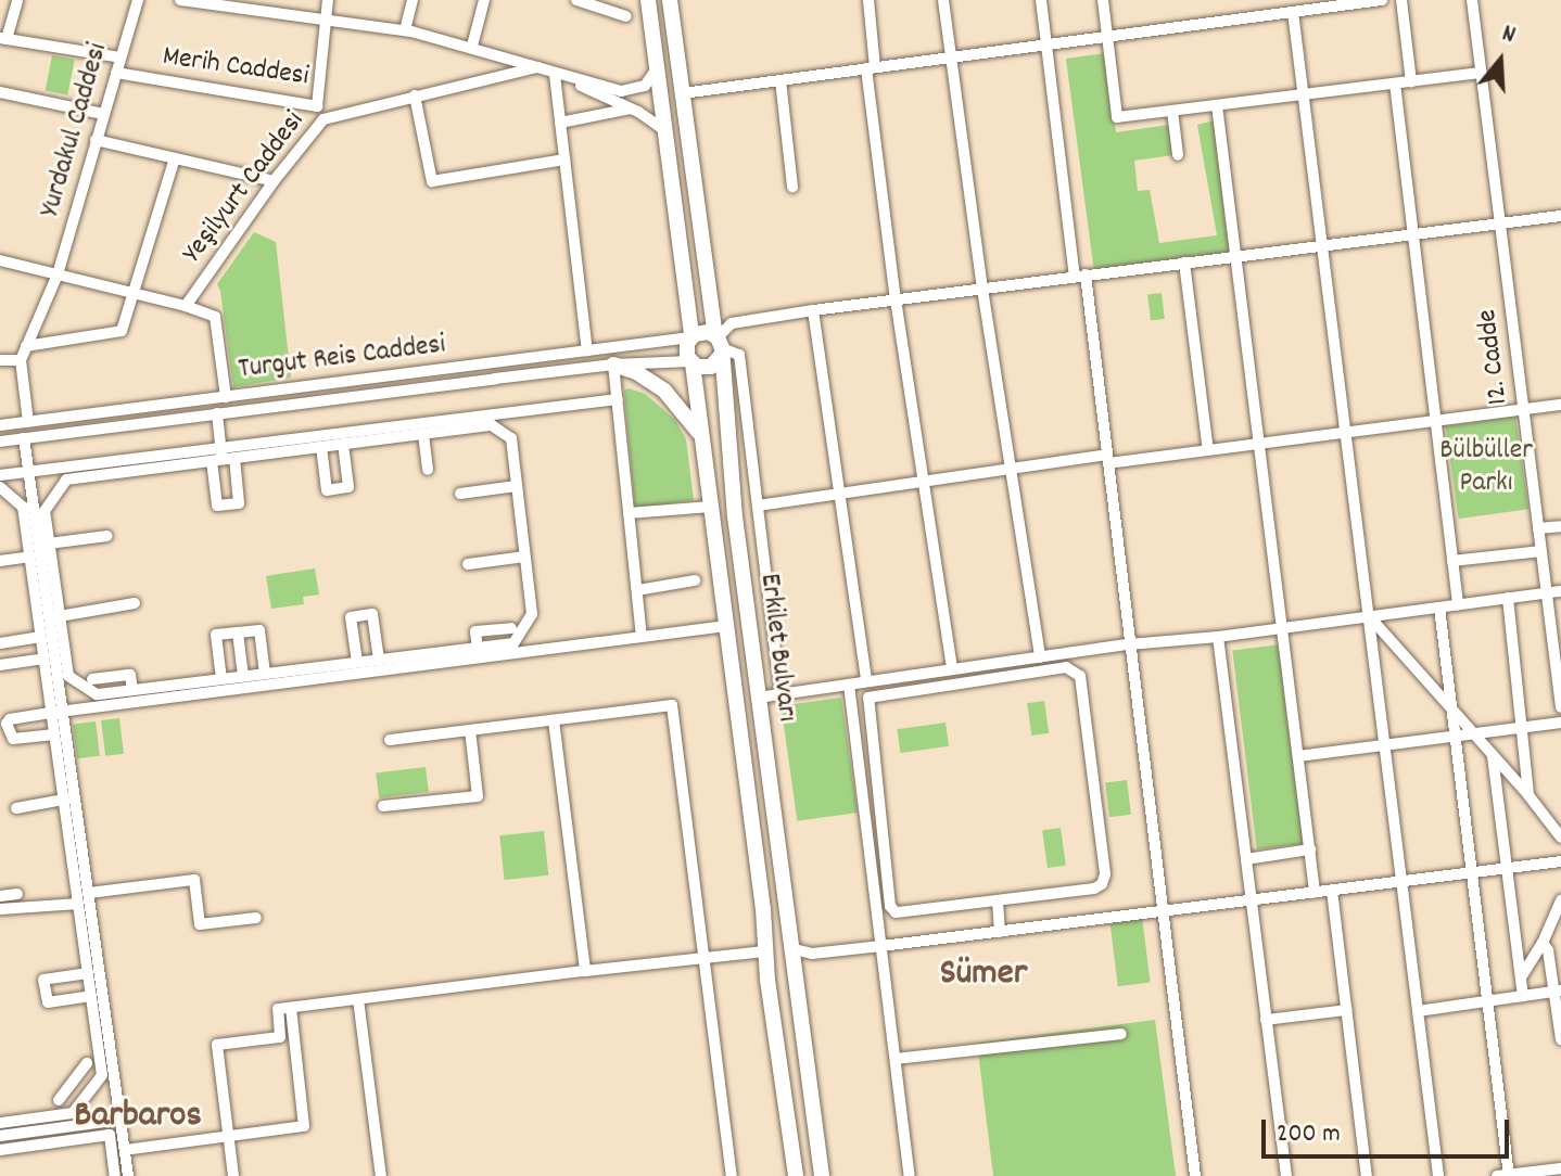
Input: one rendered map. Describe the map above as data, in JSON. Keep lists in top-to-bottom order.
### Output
{
  "streets": {
    "main road": ["Erkilet Bulvarı"],
    "street": [
      "Merih Caddesi",
      "Yurdakul Caddesi",
      "Yeşilyurt Caddesi",
      "12. Cadde",
      "Turgut Reis Caddesi"
    ]
  },
  "crossings": [
    ["Merih Caddesi", "Yurdakul Caddesi"],
    ["Yurdakul Caddesi", "Yeşilyurt Caddesi"],
    ["Turgut Reis Caddesi", "Erkilet Bulvarı"]
  ],
  "districts": ["Sümer", "Barbaros"],
  "parks": ["Bülbüller Parkı"],
  "scale_bar": "200 m",
  "north": "top"
}
